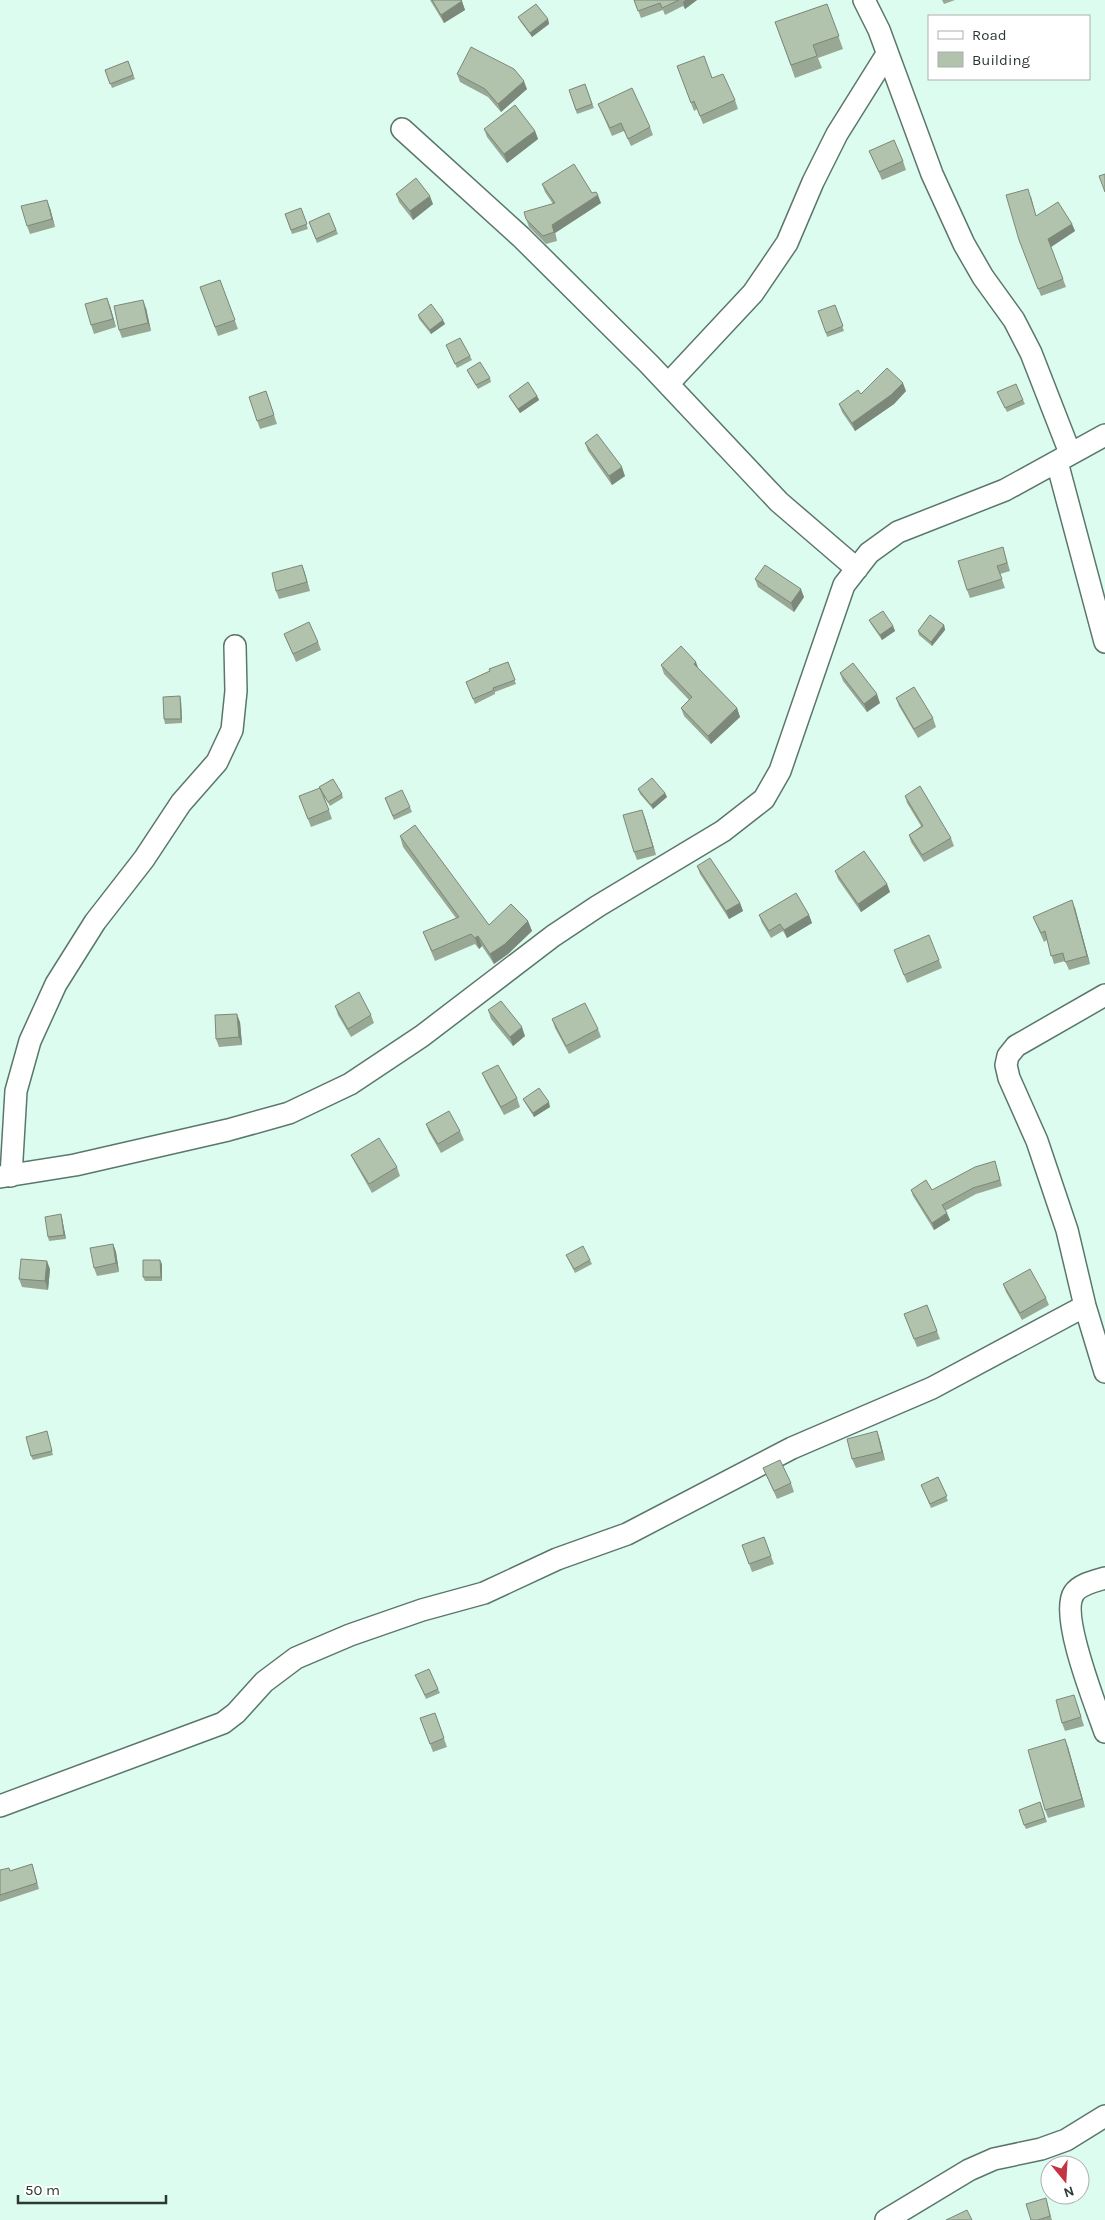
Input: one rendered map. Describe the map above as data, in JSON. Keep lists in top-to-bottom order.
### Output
{
  "legend": ["Road", "Building"],
  "scale_bar": "50 m",
  "north": "bottom"
}
